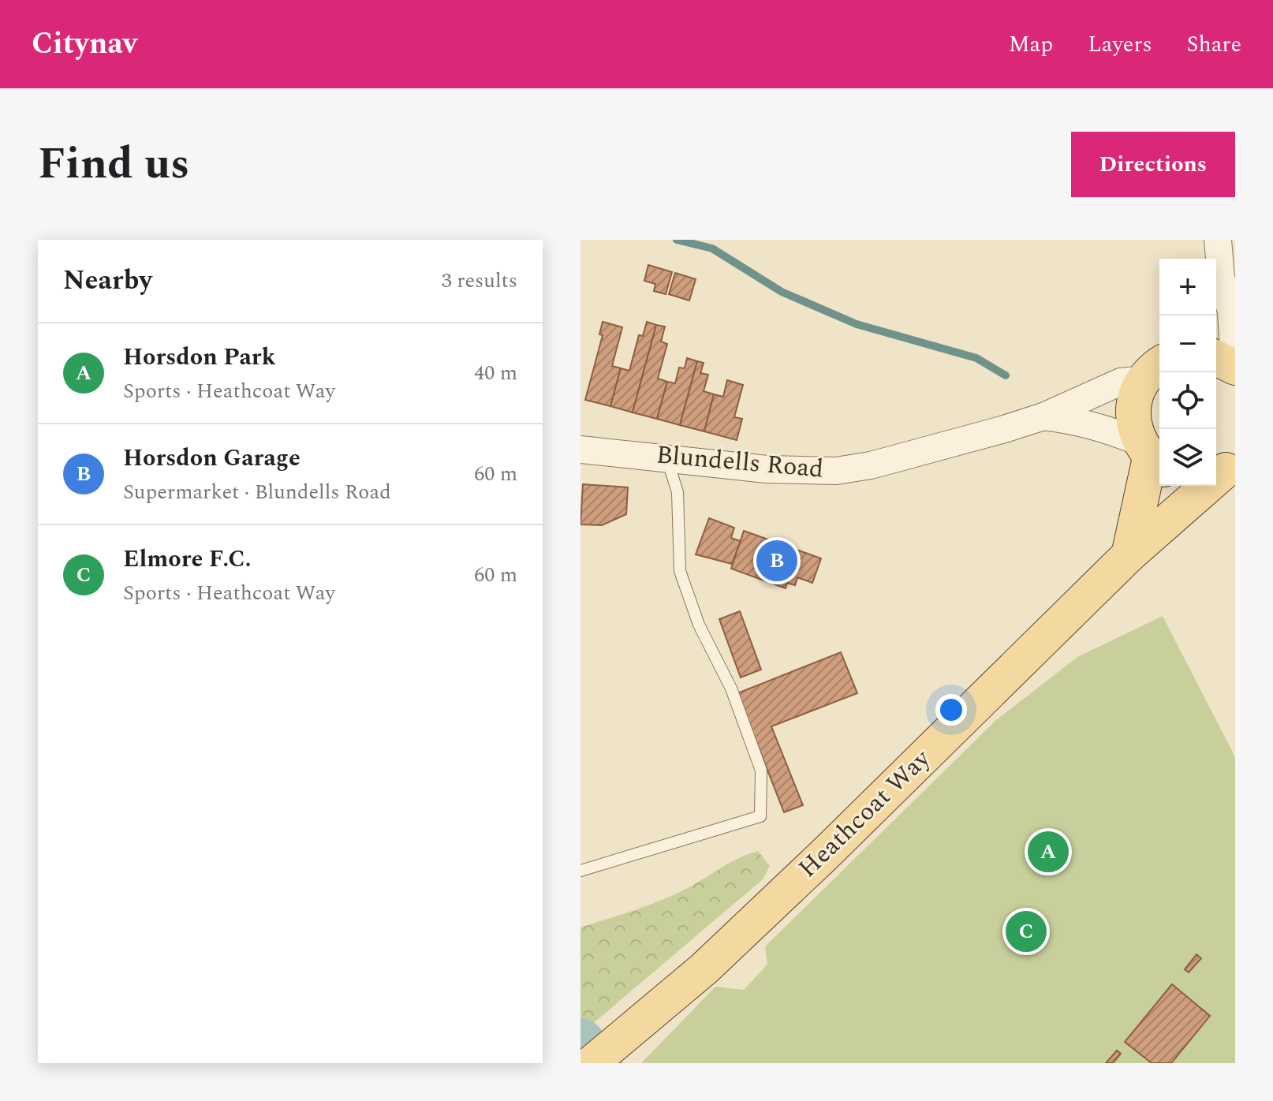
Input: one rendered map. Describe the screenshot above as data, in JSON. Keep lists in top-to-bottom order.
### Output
{
  "streets": {
    "main road": ["Heathcoat Way"],
    "street": ["Blundells Road"]
  },
  "page": {
    "header": "Citynav",
    "nav": ["Map", "Layers", "Share"],
    "title": "Find us",
    "buttons": "Directions",
    "heading": ["Nearby", "3 results"],
    "map_buttons": ["+", "−"],
    "list": [
      {
        "mark": "A",
        "name": "Horsdon Park",
        "note": "Sports · Heathcoat Way",
        "value": "40 m"
      },
      {
        "mark": "B",
        "name": "Horsdon Garage",
        "note": "Supermarket · Blundells Road",
        "value": "60 m"
      },
      {
        "mark": "C",
        "name": "Elmore F.C.",
        "note": "Sports · Heathcoat Way",
        "value": "60 m"
      }
    ],
    "pins": ["B", "A", "C"]
  }
}
